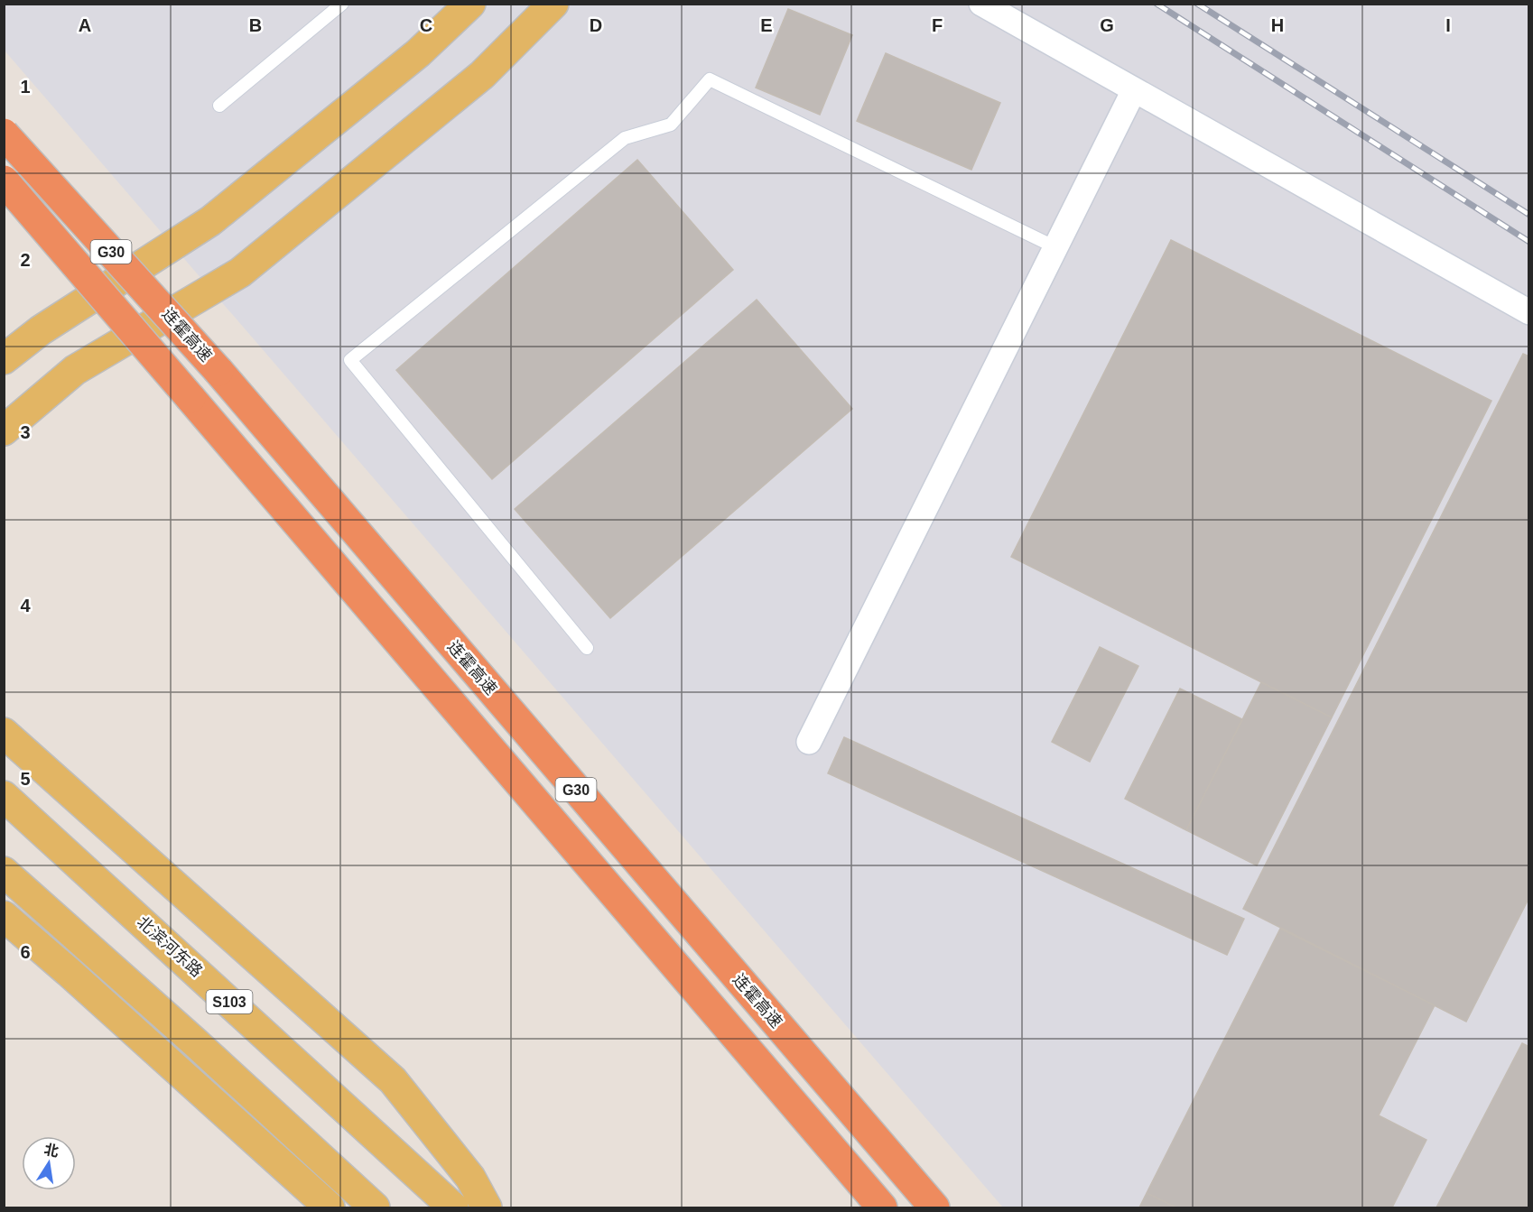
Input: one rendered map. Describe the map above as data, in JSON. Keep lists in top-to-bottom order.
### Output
{
  "streets": {
    "highway": ["G30", "连霍高速"],
    "main road": ["北滨河东路", "S103"]
  },
  "north": "top",
  "grid": {
    "columns": [
      "A",
      "B",
      "C",
      "D",
      "E",
      "F",
      "G",
      "H",
      "I"
    ],
    "rows": [
      "1",
      "2",
      "3",
      "4",
      "5",
      "6"
    ]
  }
}
